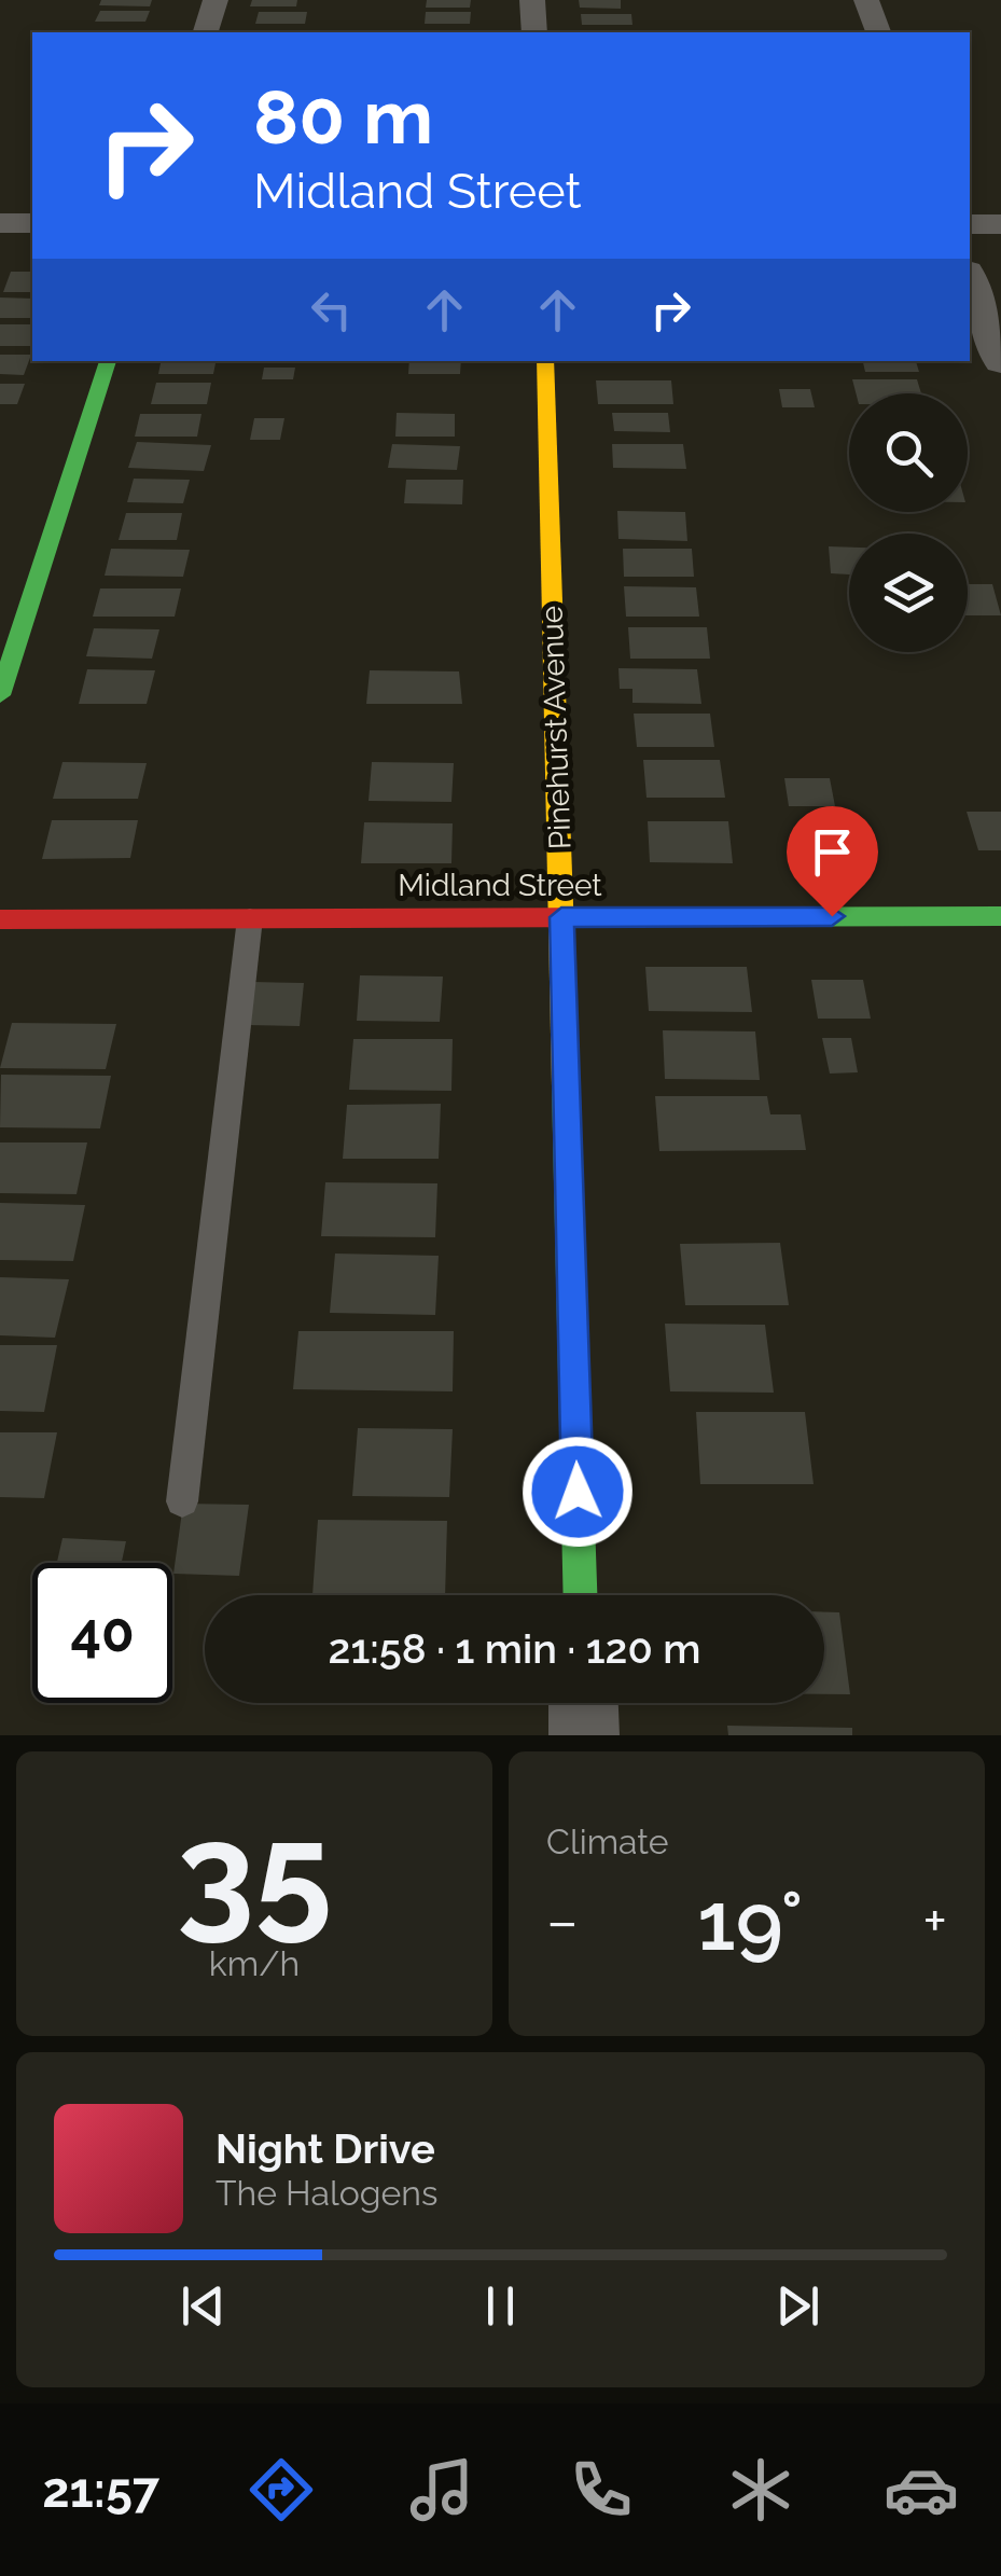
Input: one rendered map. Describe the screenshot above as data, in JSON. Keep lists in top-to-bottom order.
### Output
{
  "streets": {
    "street": ["Pinehurst Avenue", "Midland Street"]
  },
  "crossings": [
    ["Pinehurst Avenue", "Midland Street"]
  ],
  "page": {
    "turn": ["80 m", "Midland Street"],
    "limit": "40",
    "trip": "21:58 · 1 min · 120 m",
    "tile": [
      ["35", "km/h"],
      "Climate"
    ],
    "heat": ["−", "19°", "+"],
    "song": ["Night Drive", "The Halogens"],
    "tabs": "21:57"
  }
}
